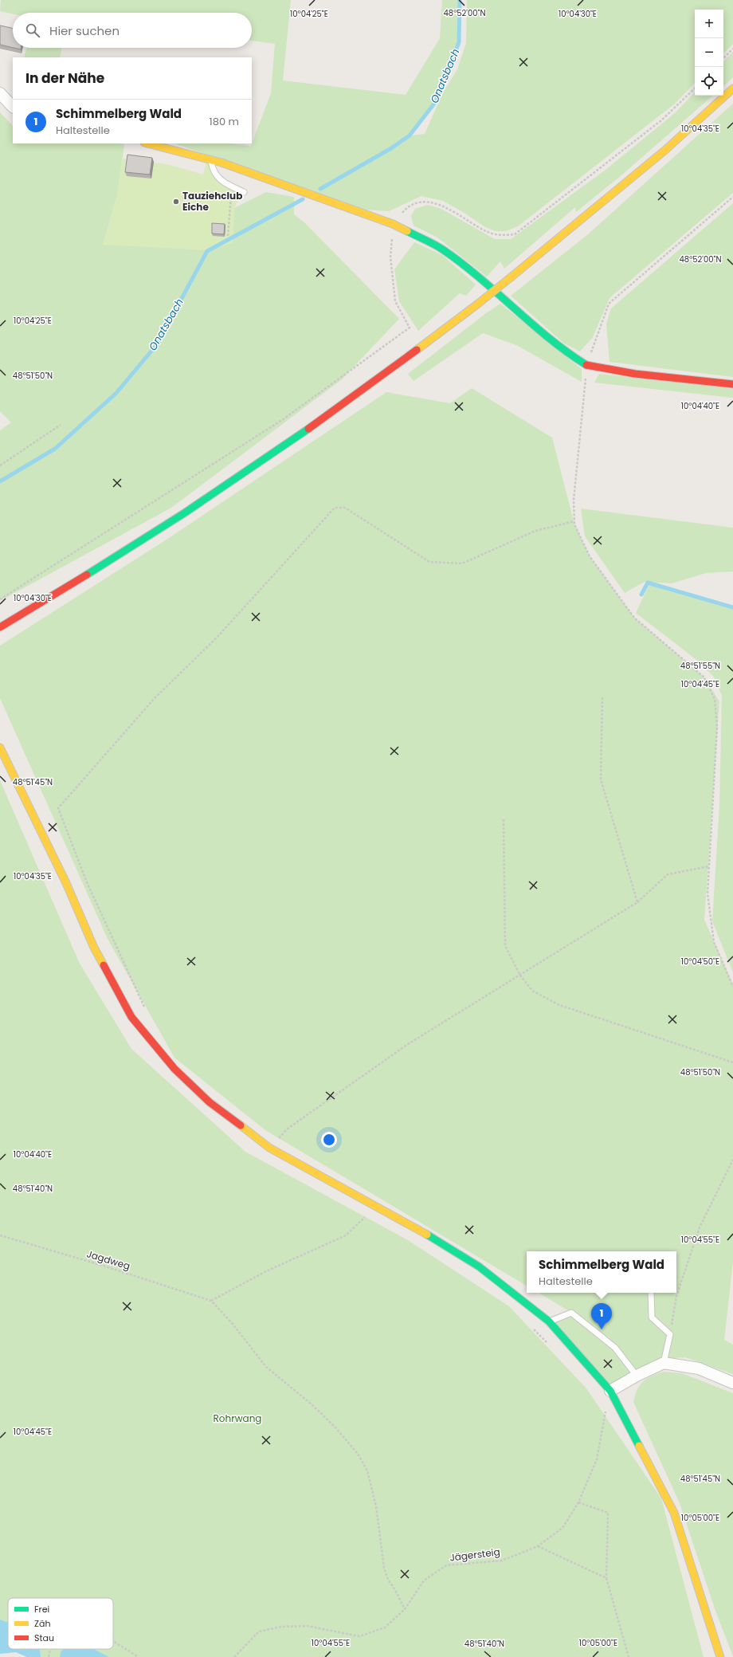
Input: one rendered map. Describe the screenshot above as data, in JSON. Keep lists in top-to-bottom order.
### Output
{
  "streets": {
    "path": ["Jagdweg", "Jägersteig"]
  },
  "water": ["Onatsbach"],
  "parks": ["Rohrwang"],
  "places": ["Tauziehclub Eiche"],
  "legend": ["Frei", "Zäh", "Stau"],
  "page": {
    "map_buttons": ["+", "−"],
    "search": "Hier suchen",
    "heading": "In der Nähe",
    "list": [
      {
        "mark": "1",
        "name": "Schimmelberg Wald",
        "note": "Haltestelle",
        "value": "180 m"
      }
    ],
    "popup": ["Schimmelberg Wald", "Haltestelle"],
    "pins": "1"
  },
  "coordinates": [
    "48°52'00\"N",
    "10°04'25\"E",
    "10°04'30\"E",
    "10°04'35\"E",
    "48°51'50\"N",
    "10°04'40\"E",
    "48°51'55\"N",
    "10°04'45\"E",
    "48°51'45\"N",
    "10°04'50\"E",
    "48°51'40\"N",
    "10°04'55\"E",
    "10°05'00\"E"
  ]
}
